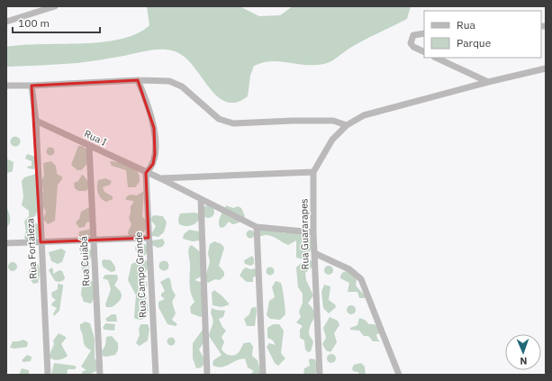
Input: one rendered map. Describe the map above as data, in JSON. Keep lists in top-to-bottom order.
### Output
{
  "streets": {
    "street": [
      "Rua I",
      "Rua Guararapes",
      "Rua Fortaleza",
      "Rua Cuiabá",
      "Rua Campo Grande"
    ]
  },
  "crossings": [
    ["Rua I", "Rua Fortaleza"],
    ["Rua I", "Rua Cuiabá"],
    ["Rua I", "Rua Campo Grande"]
  ],
  "legend": ["Rua", "Parque"],
  "scale_bar": "100 m",
  "north": "bottom"
}
